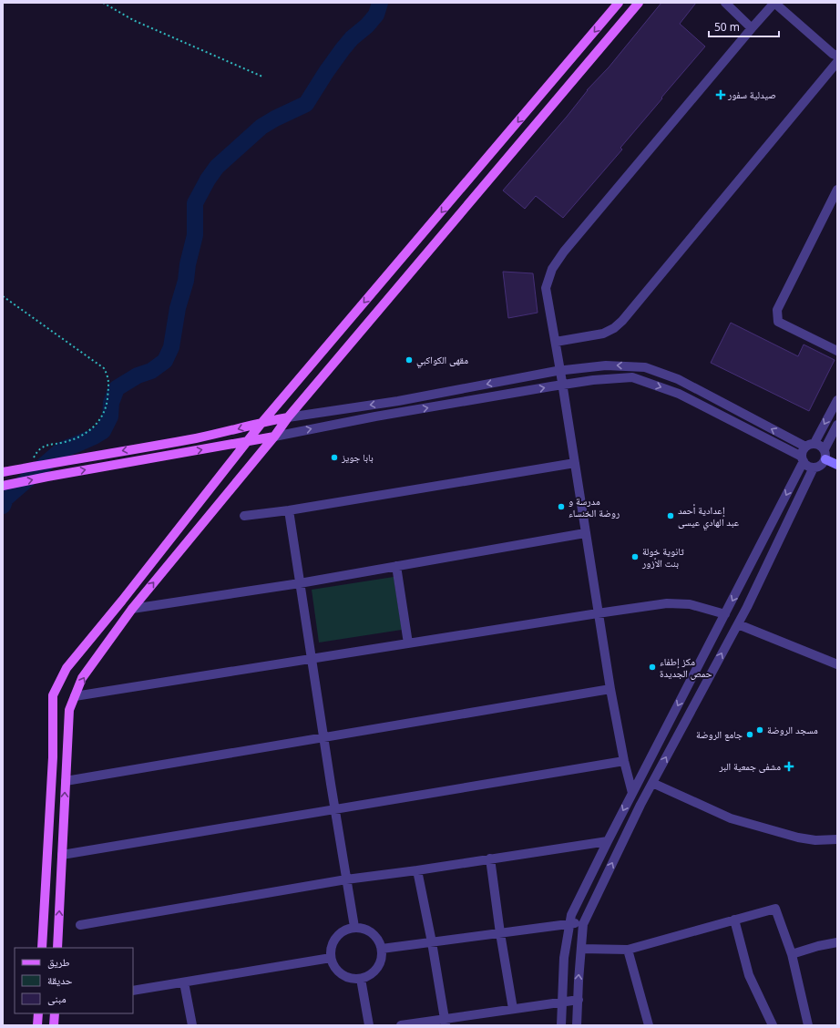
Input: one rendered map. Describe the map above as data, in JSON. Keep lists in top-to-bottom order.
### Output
{
  "places": {
    "health": ["صيدلية سفور", "مشفى جمعية البر"],
    "other": [
      "مقهى الكواكبي",
      "بابا جويز",
      "مدرسة و روضة الخنساء",
      "إعدادية أحمد عبد الهادي عيسى",
      "ثانوية خولة بنت الأزور",
      "مكز إطفاء حمص الجديدة",
      "مسجد الروضة",
      "جامع الروضة"
    ]
  },
  "legend": ["طريق", "حديقة", "مبنى"],
  "scale_bar": "50 m"
}
